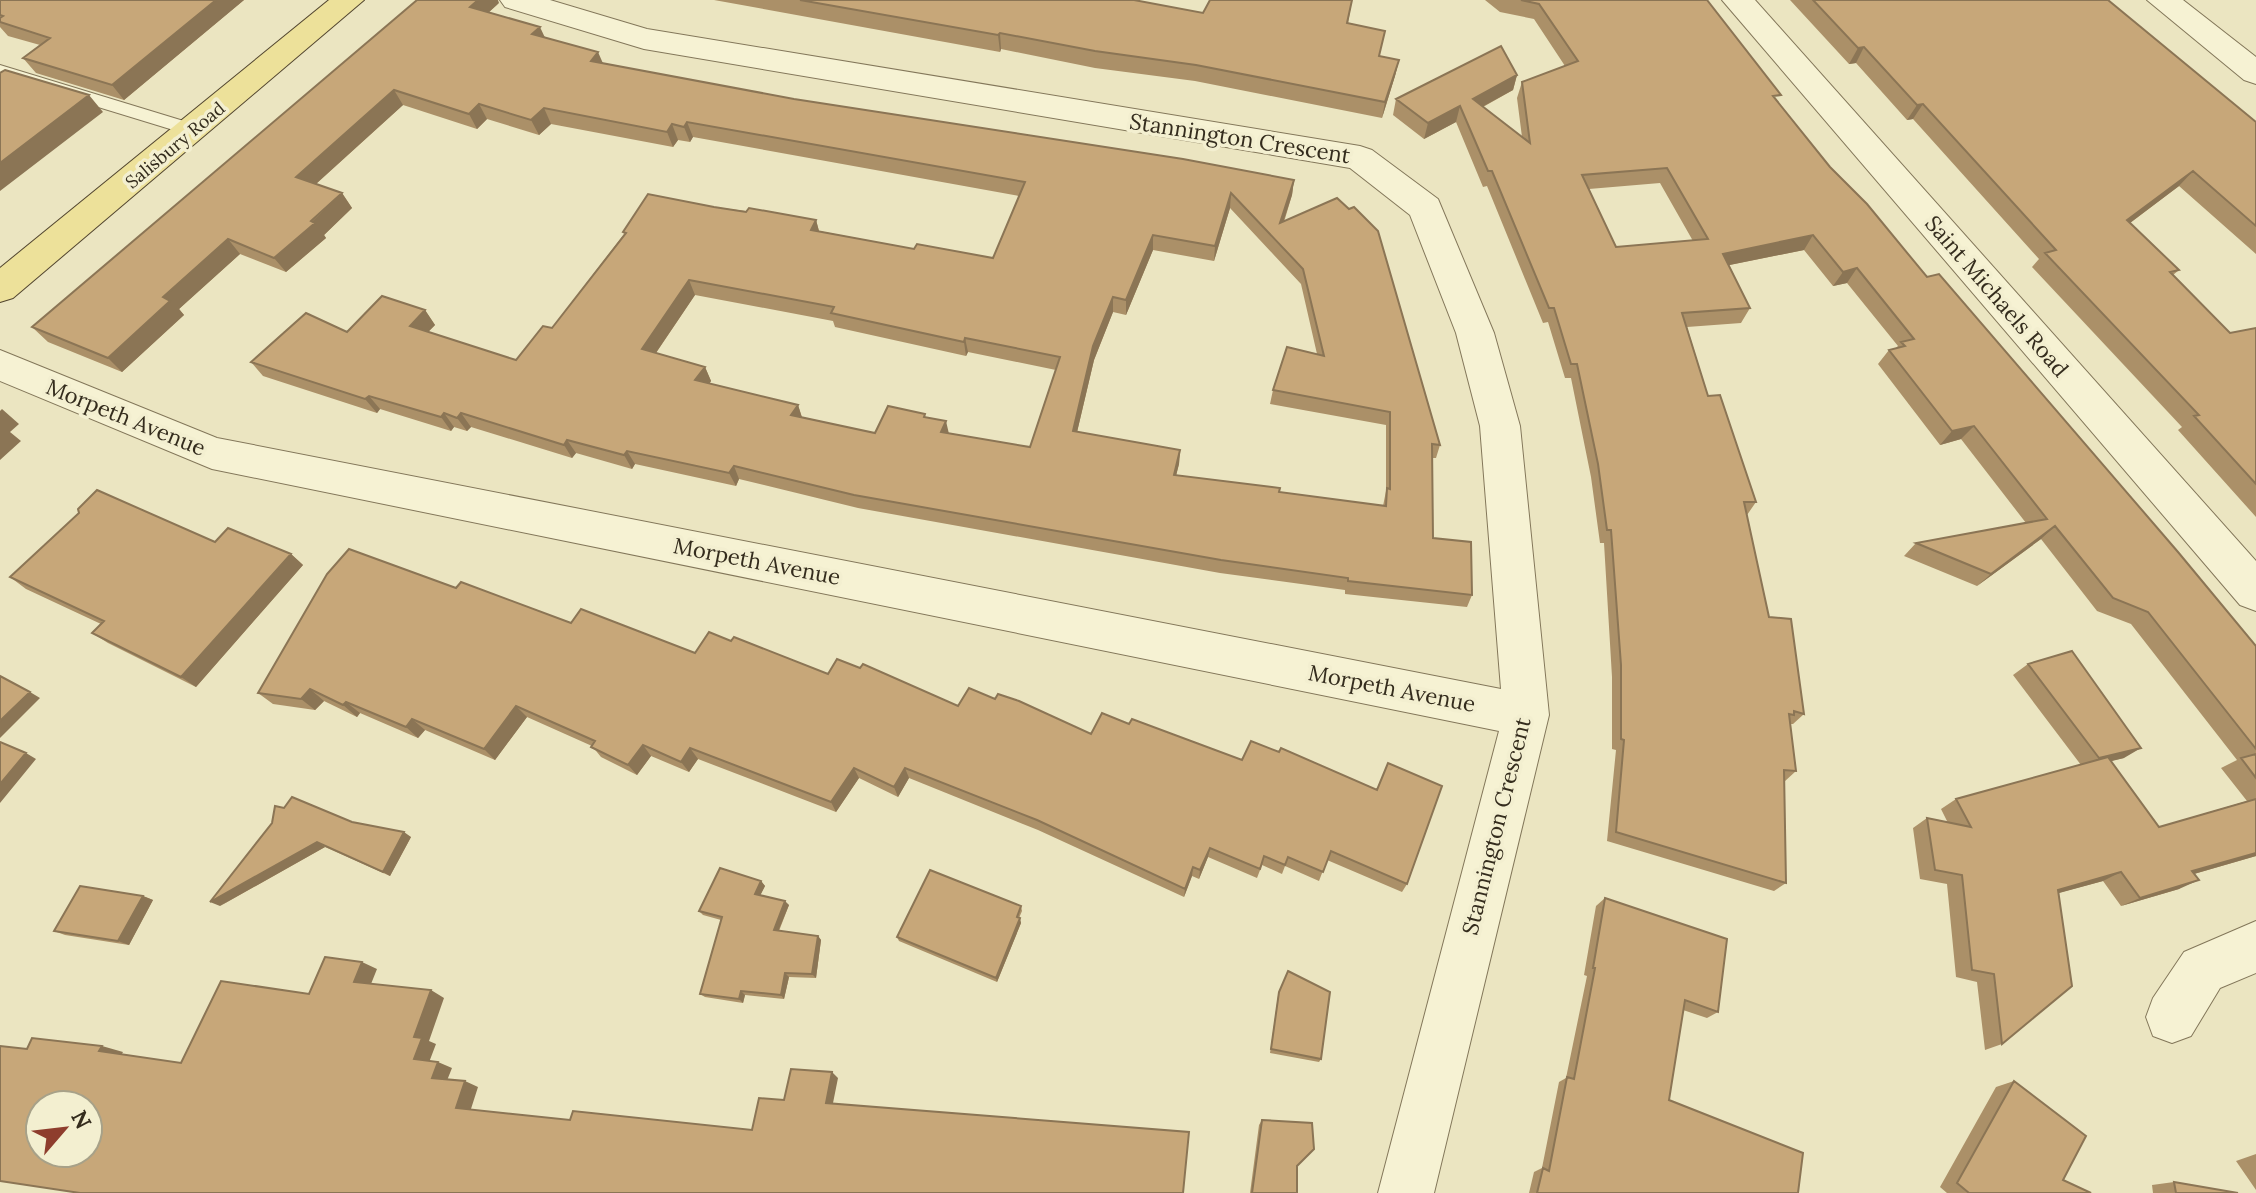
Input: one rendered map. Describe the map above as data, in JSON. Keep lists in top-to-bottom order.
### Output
{
  "streets": {
    "main road": ["Salisbury Road"],
    "street": ["Stannington Crescent", "Saint Michaels Road", "Morpeth Avenue"]
  },
  "crossings": [
    ["Stannington Crescent", "Morpeth Avenue"]
  ],
  "north": "top right"
}
